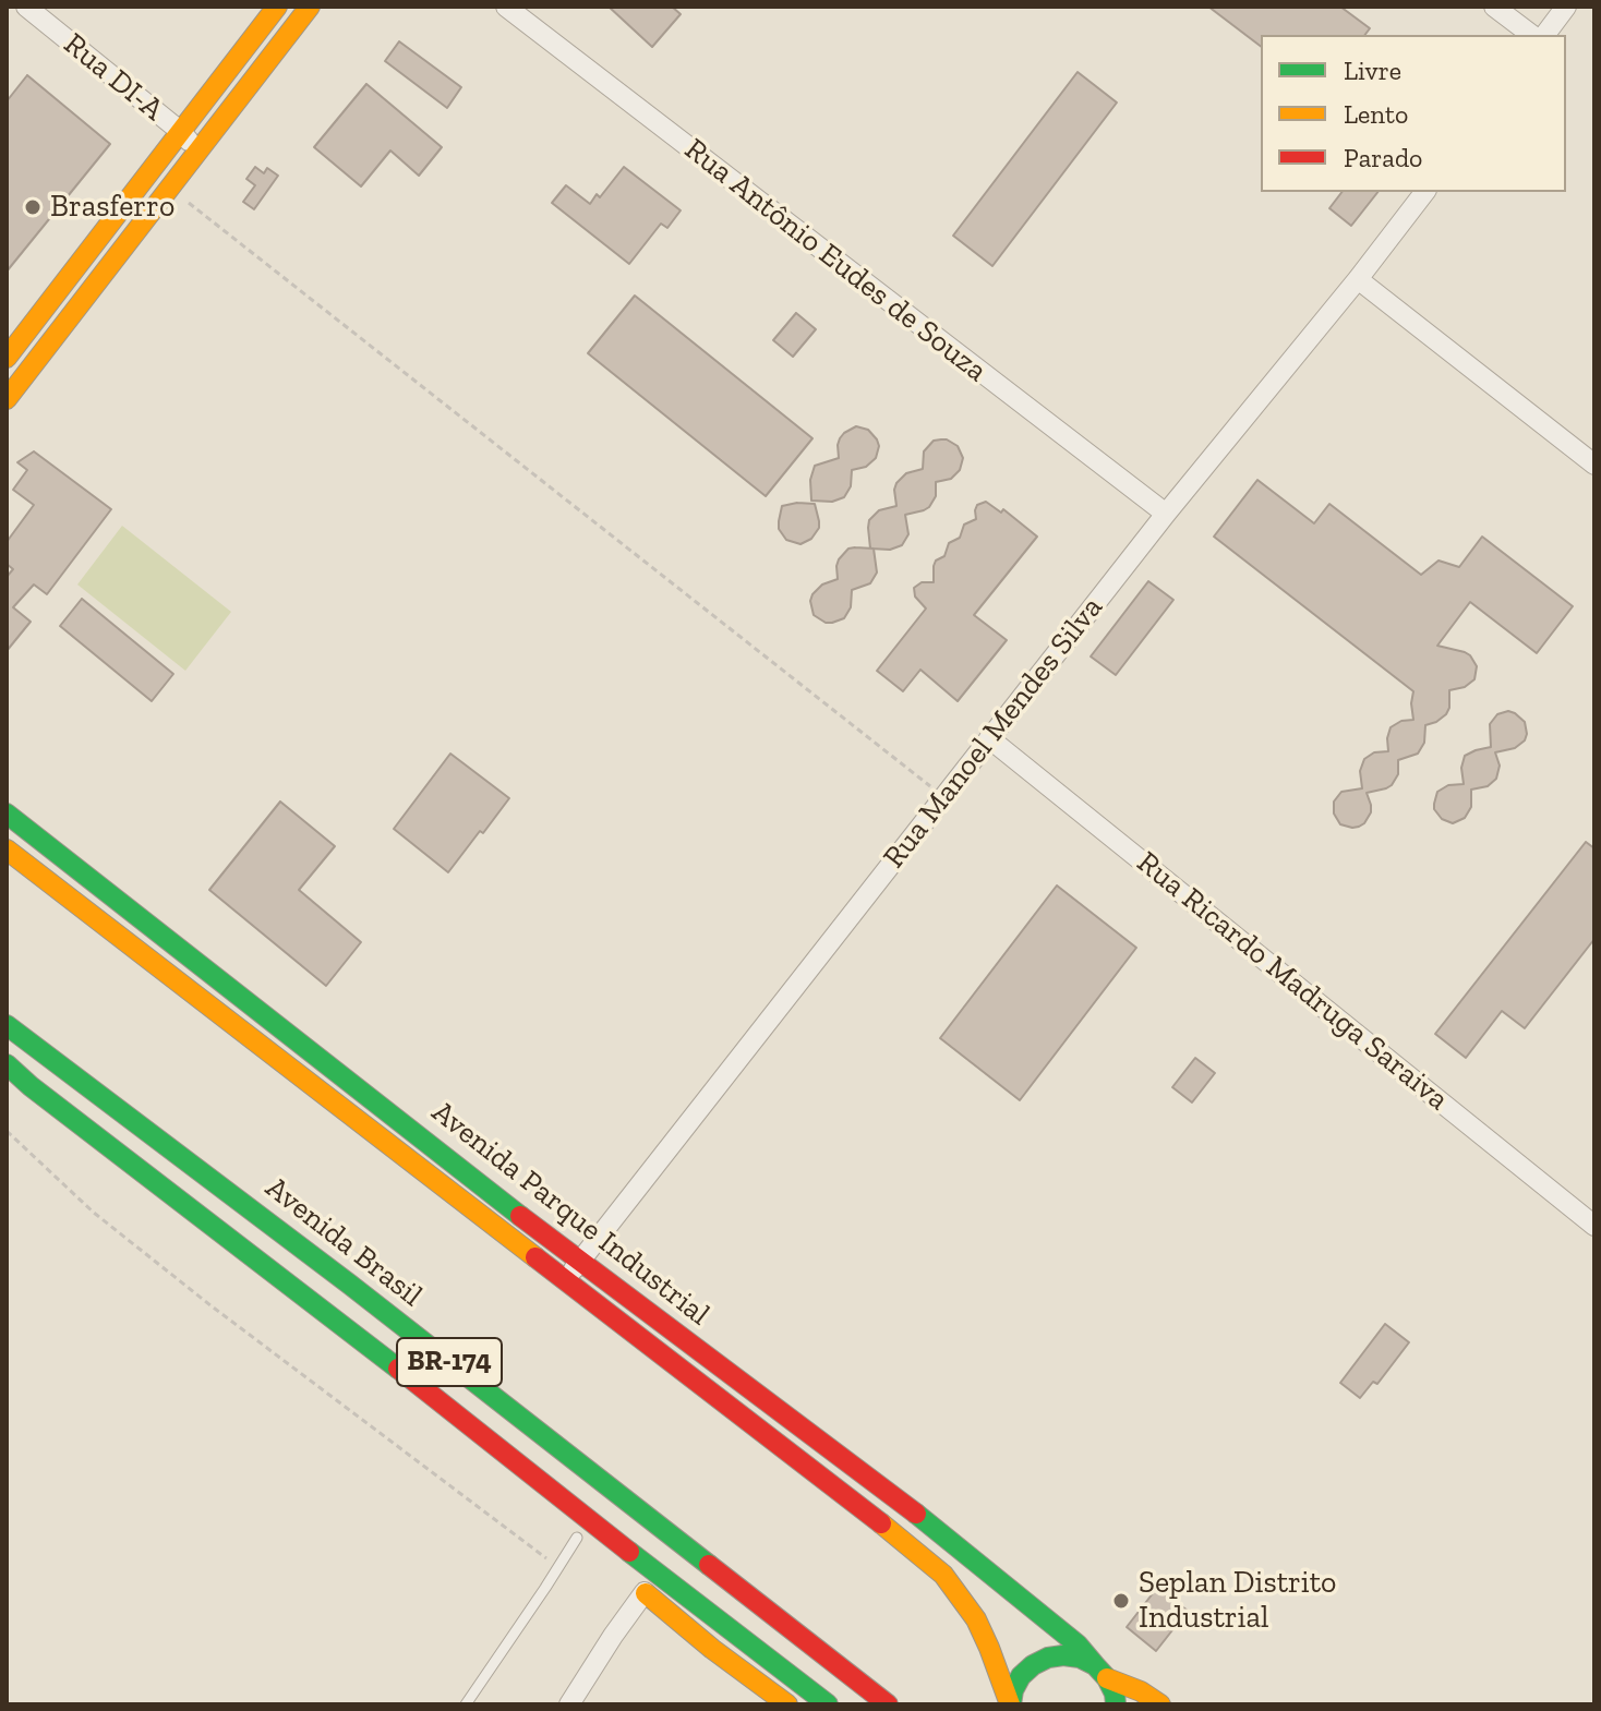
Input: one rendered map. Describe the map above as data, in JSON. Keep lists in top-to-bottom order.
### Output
{
  "streets": {
    "main road": ["Avenida Parque Industrial", "Avenida Brasil", "BR-174"],
    "street": [
      "Rua DI-A",
      "Rua Antônio Eudes de Souza",
      "Rua Manoel Mendes Silva",
      "Rua Ricardo Madruga Saraiva"
    ]
  },
  "crossings": [
    ["Rua Antônio Eudes de Souza", "Rua Manoel Mendes Silva"],
    ["Rua Manoel Mendes Silva", "Rua Ricardo Madruga Saraiva"],
    ["Rua Manoel Mendes Silva", "Avenida Parque Industrial"]
  ],
  "places": ["Brasferro", "Seplan Distrito Industrial"],
  "legend": ["Livre", "Lento", "Parado"]
}
